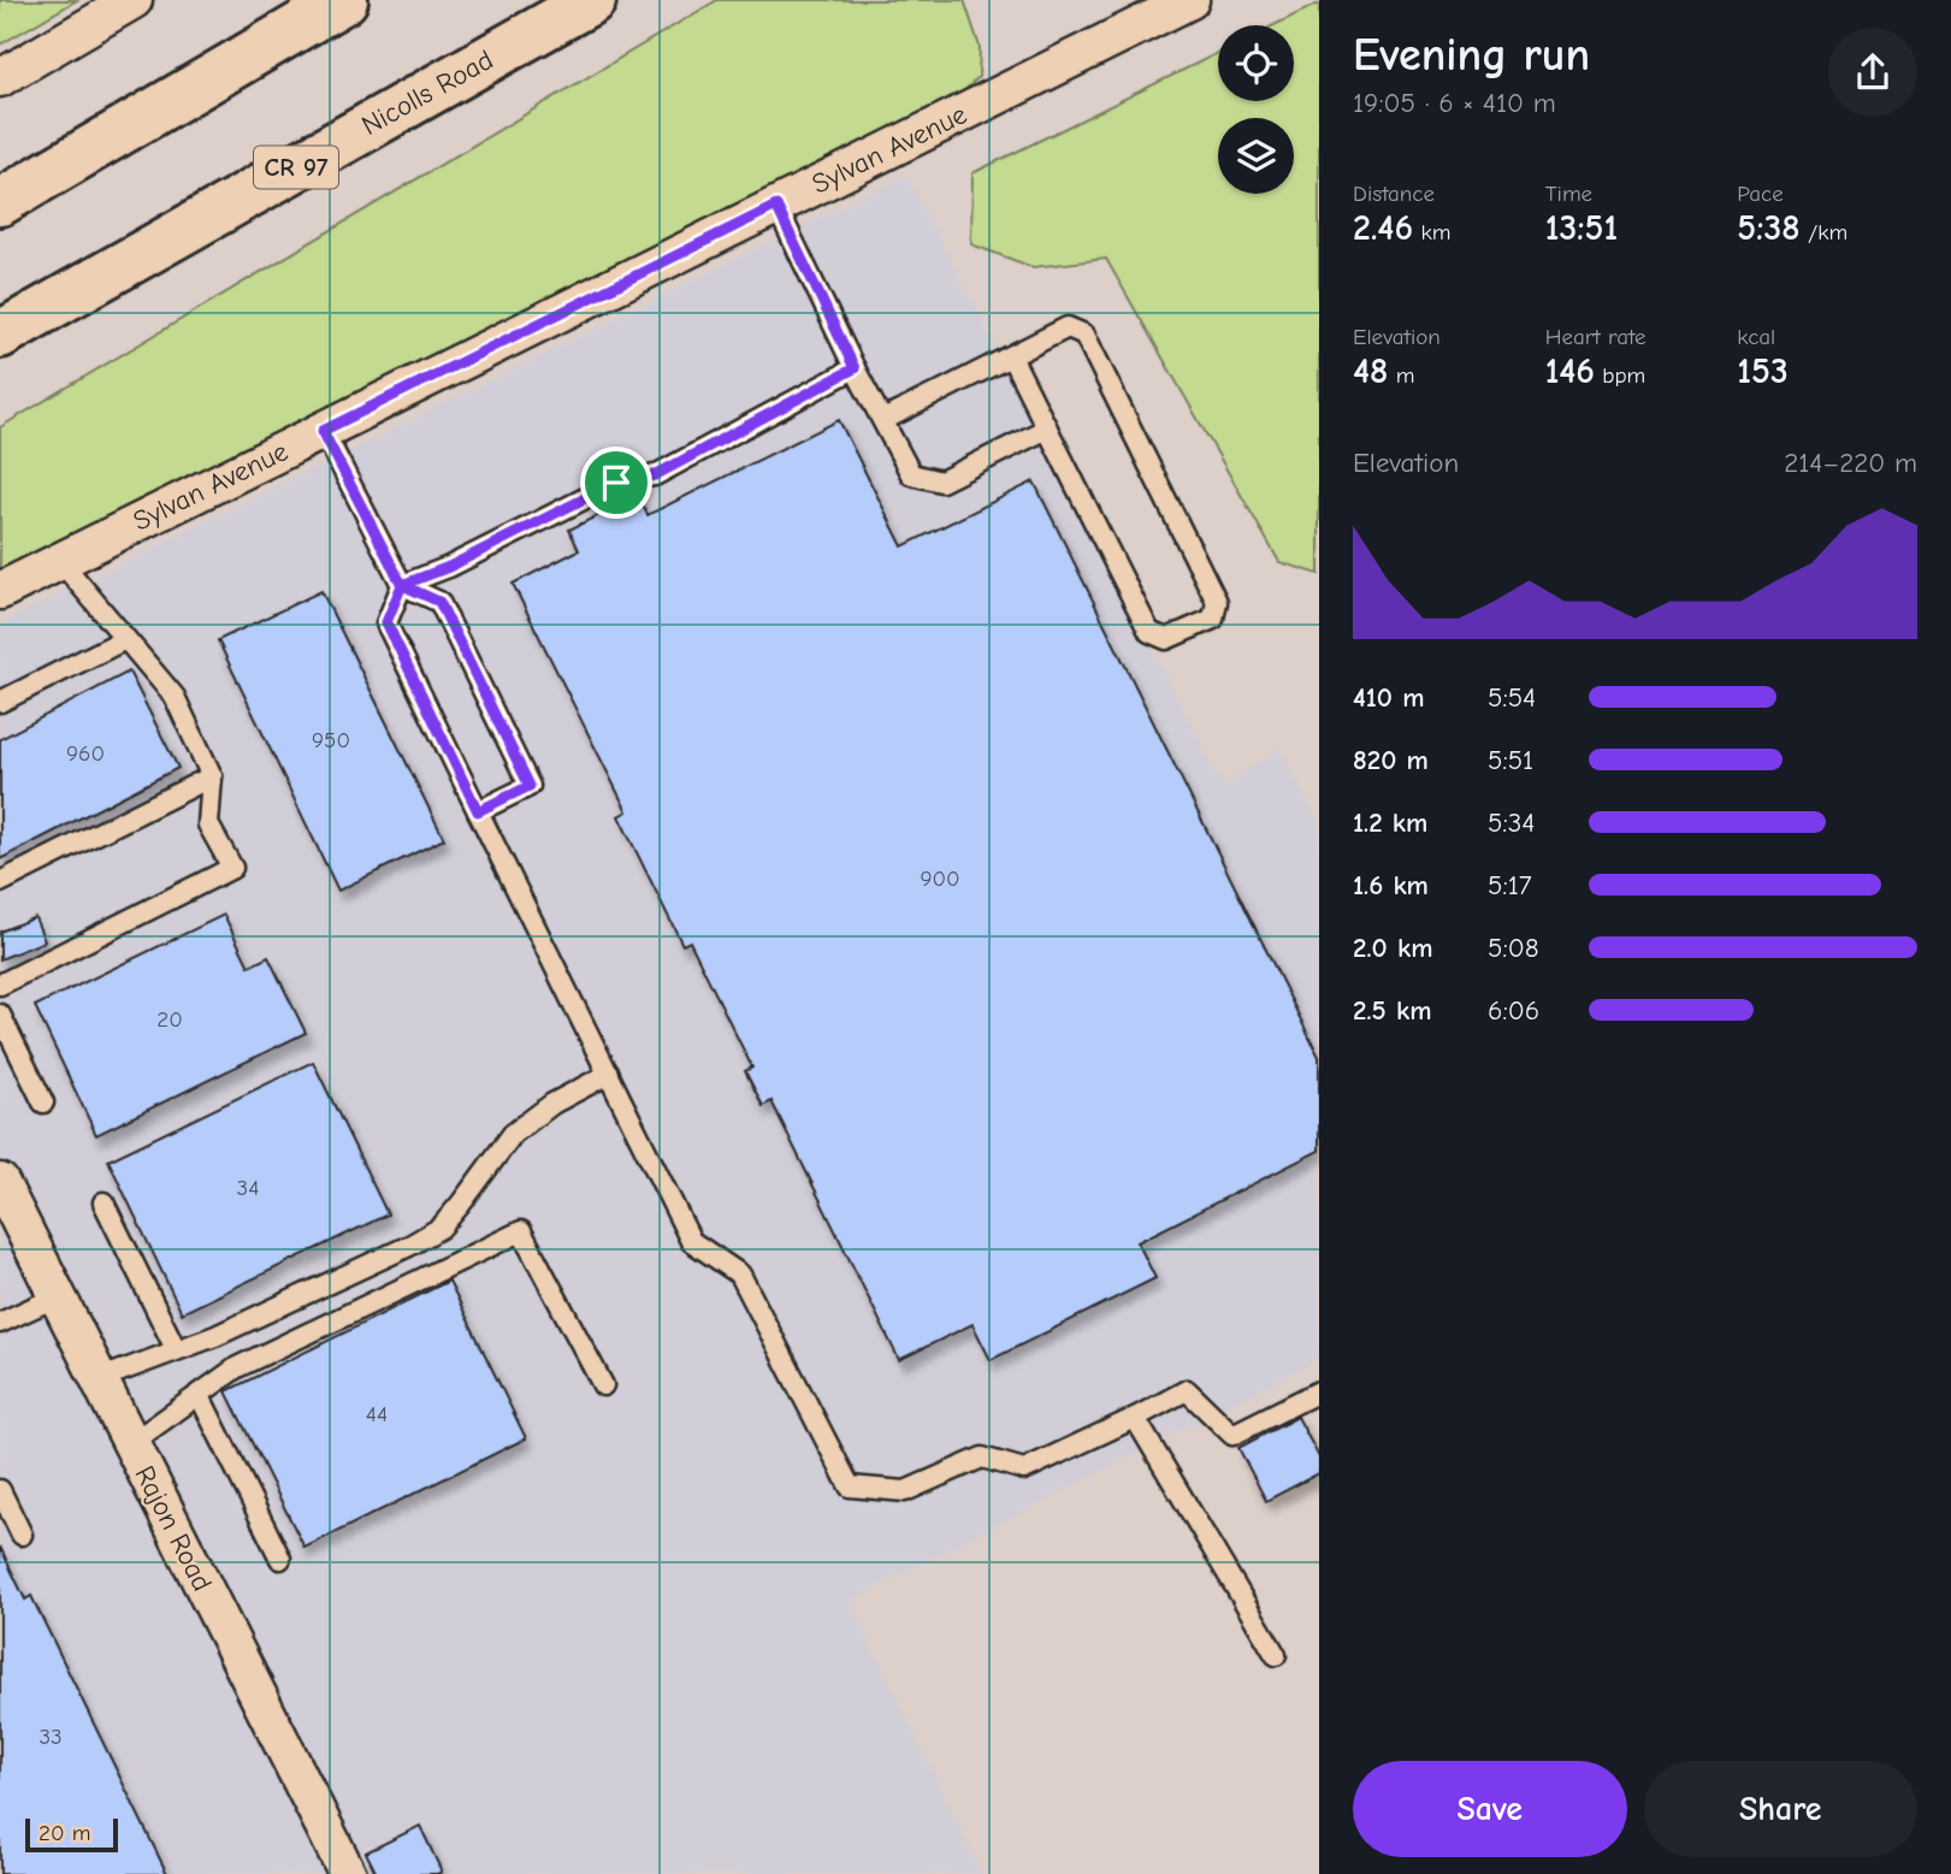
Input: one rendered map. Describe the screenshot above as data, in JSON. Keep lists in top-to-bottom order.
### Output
{
  "streets": {
    "highway": ["Nicolls Road", "CR 97"],
    "street": ["Sylvan Avenue", "Rajon Road"]
  },
  "house_numbers": [
    "950",
    "960",
    "900",
    "20",
    "34",
    "44",
    "33"
  ],
  "scale_bar": "20 m",
  "page": {
    "heading": ["Evening run", "19:05 · 6 × 410 m"],
    "stats": [
      ["Distance", "2.46 km"],
      ["Time", "13:51"],
      ["Pace", "5:38 /km"],
      ["Elevation", "48 m"],
      ["Heart rate", "146 bpm"],
      ["kcal", "153"]
    ],
    "chart": ["Elevation", "214–220 m"],
    "list": [
      {
        "name": "410 m",
        "note": "5:54"
      },
      {
        "name": "820 m",
        "note": "5:51"
      },
      {
        "name": "1.2 km",
        "note": "5:34"
      },
      {
        "name": "1.6 km",
        "note": "5:17"
      },
      {
        "name": "2.0 km",
        "note": "5:08"
      },
      {
        "name": "2.5 km",
        "note": "6:06"
      }
    ],
    "buttons": ["Save", "Share"],
    "scale": "20 m"
  }
}
